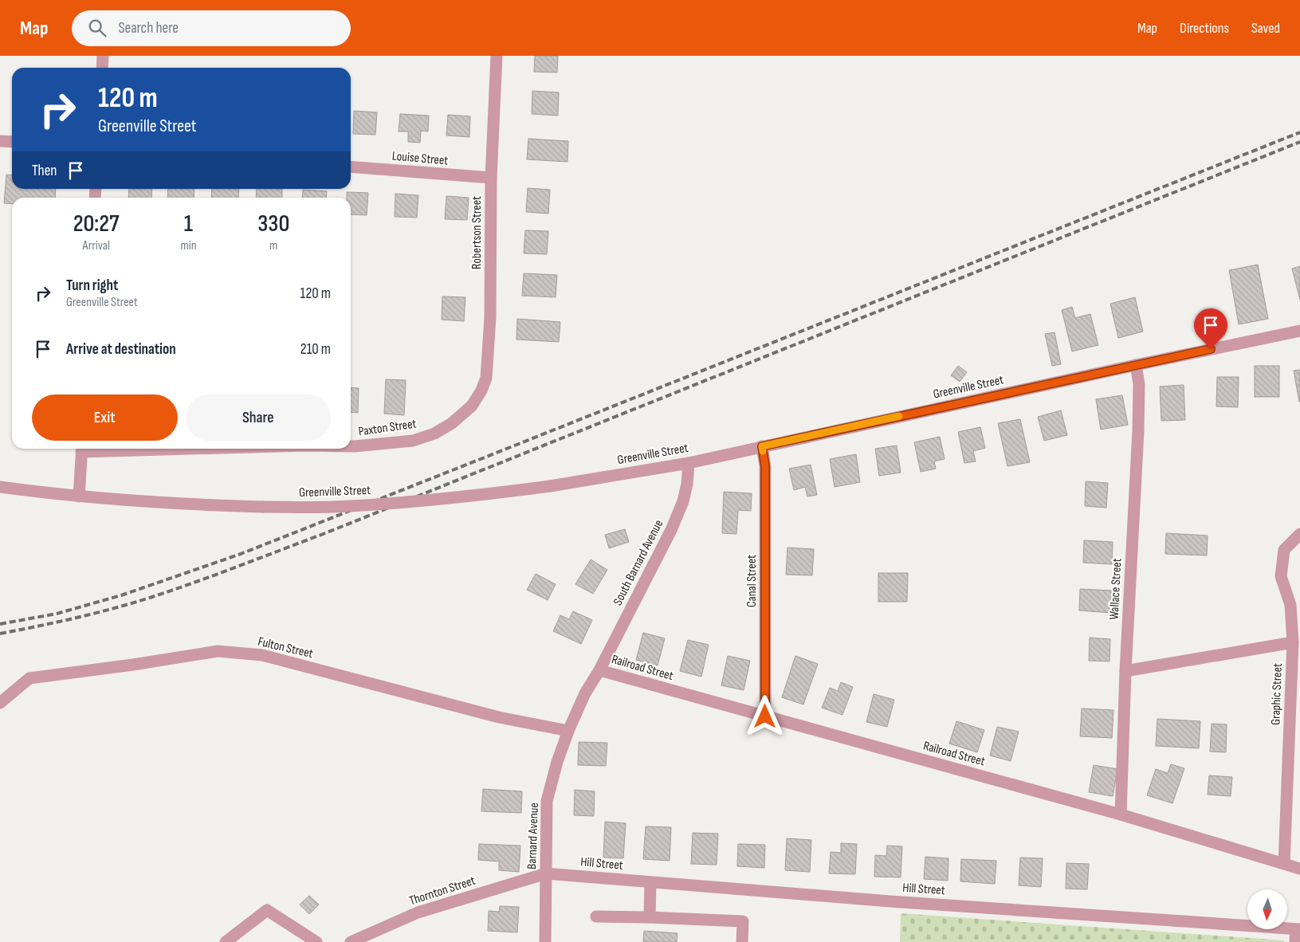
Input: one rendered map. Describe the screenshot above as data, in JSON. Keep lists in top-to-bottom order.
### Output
{
  "streets": {
    "street": [
      "Louise Street",
      "Robertson Street",
      "Greenville Street",
      "Paxton Street",
      "South Barnard Avenue",
      "Canal Street",
      "Wallace Street",
      "Fulton Street",
      "Railroad Street",
      "Graphic Street",
      "Barnard Avenue",
      "Hill Street",
      "Thornton Street"
    ]
  },
  "crossings": [
    ["Louise Street", "Robertson Street"],
    ["Robertson Street", "Paxton Street"],
    ["Greenville Street", "South Barnard Avenue"],
    ["Greenville Street", "Canal Street"],
    ["Greenville Street", "Wallace Street"],
    ["South Barnard Avenue", "Railroad Street"],
    ["South Barnard Avenue", "Barnard Avenue"],
    ["Canal Street", "Railroad Street"],
    ["Wallace Street", "Railroad Street"],
    ["Fulton Street", "Barnard Avenue"],
    ["Railroad Street", "Graphic Street"],
    ["Railroad Street", "Barnard Avenue"],
    ["Barnard Avenue", "Hill Street"],
    ["Barnard Avenue", "Thornton Street"],
    ["Hill Street", "Thornton Street"]
  ],
  "north": "bottom",
  "page": {
    "header": "Map",
    "search": "Search here",
    "nav": ["Map", "Directions", "Saved"],
    "turn": ["120 m", "Greenville Street"],
    "then": "Then",
    "eta": [
      "20:27",
      "Arrival",
      "1",
      "min",
      "330",
      "m"
    ],
    "list": [
      {
        "name": "Turn right",
        "note": "Greenville Street",
        "value": "120 m"
      },
      {
        "name": "Arrive at destination",
        "value": "210 m"
      }
    ],
    "buttons": ["Exit", "Share"]
  }
}
